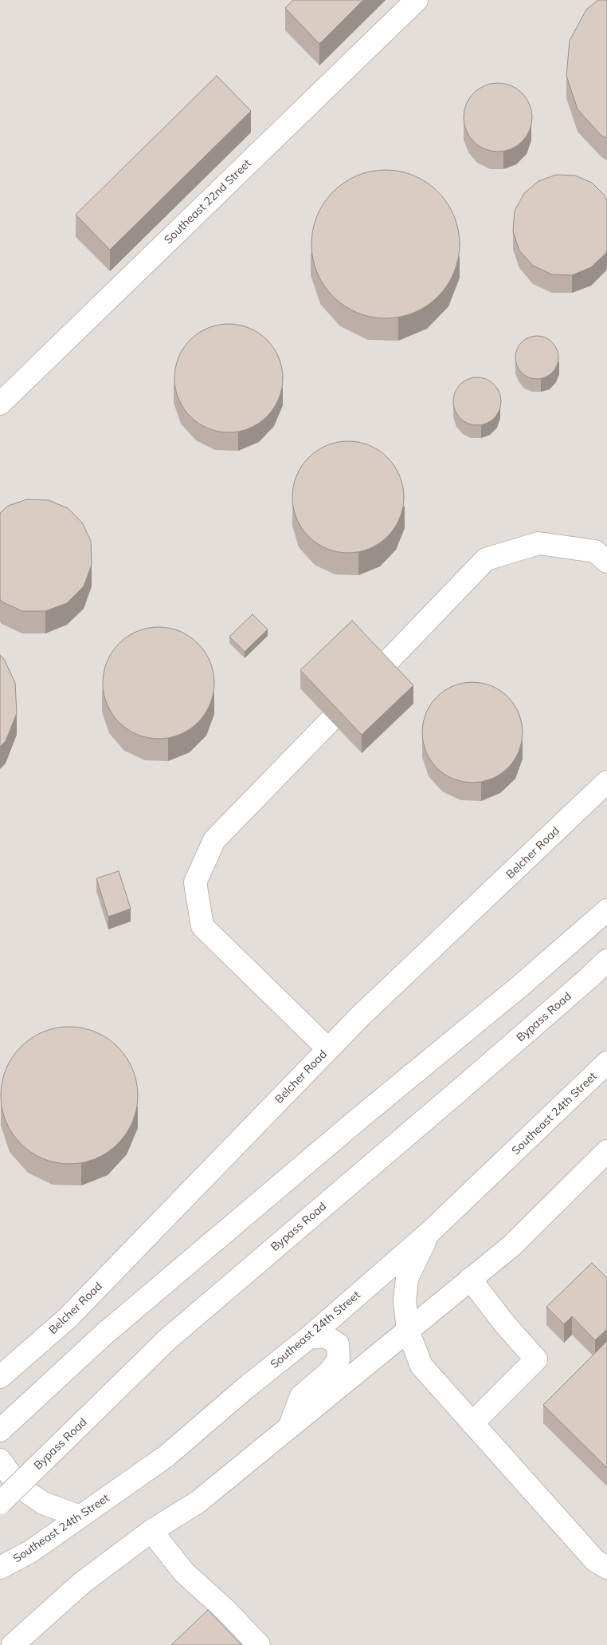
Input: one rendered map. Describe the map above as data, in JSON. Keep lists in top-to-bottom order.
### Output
{
  "streets": {
    "street": [
      "Southeast 22nd Street",
      "Belcher Road",
      "Bypass Road",
      "Southeast 24th Street"
    ]
  }
}
